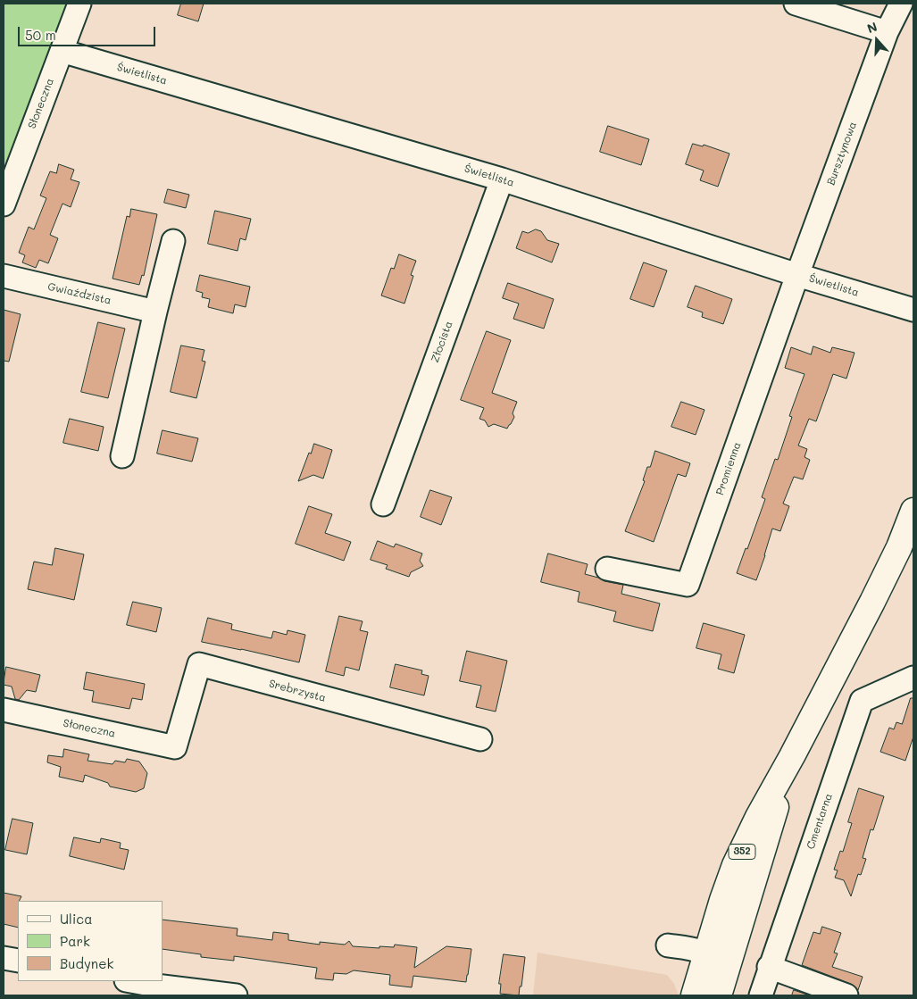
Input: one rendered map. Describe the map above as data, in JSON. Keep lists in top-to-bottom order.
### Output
{
  "streets": {
    "main road": ["352"],
    "street": [
      "Świetlista",
      "Słoneczna",
      "Bursztynowa",
      "Gwiaździsta",
      "Złocista",
      "Promienna",
      "Srebrzysta",
      "Cmentarna"
    ]
  },
  "crossings": [
    ["Świetlista", "Słoneczna"],
    ["Świetlista", "Bursztynowa"],
    ["Świetlista", "Złocista"],
    ["Świetlista", "Promienna"],
    ["Słoneczna", "Srebrzysta"],
    ["Bursztynowa", "Promienna"]
  ],
  "legend": ["Ulica", "Park", "Budynek"],
  "scale_bar": "50 m",
  "north": "top"
}
